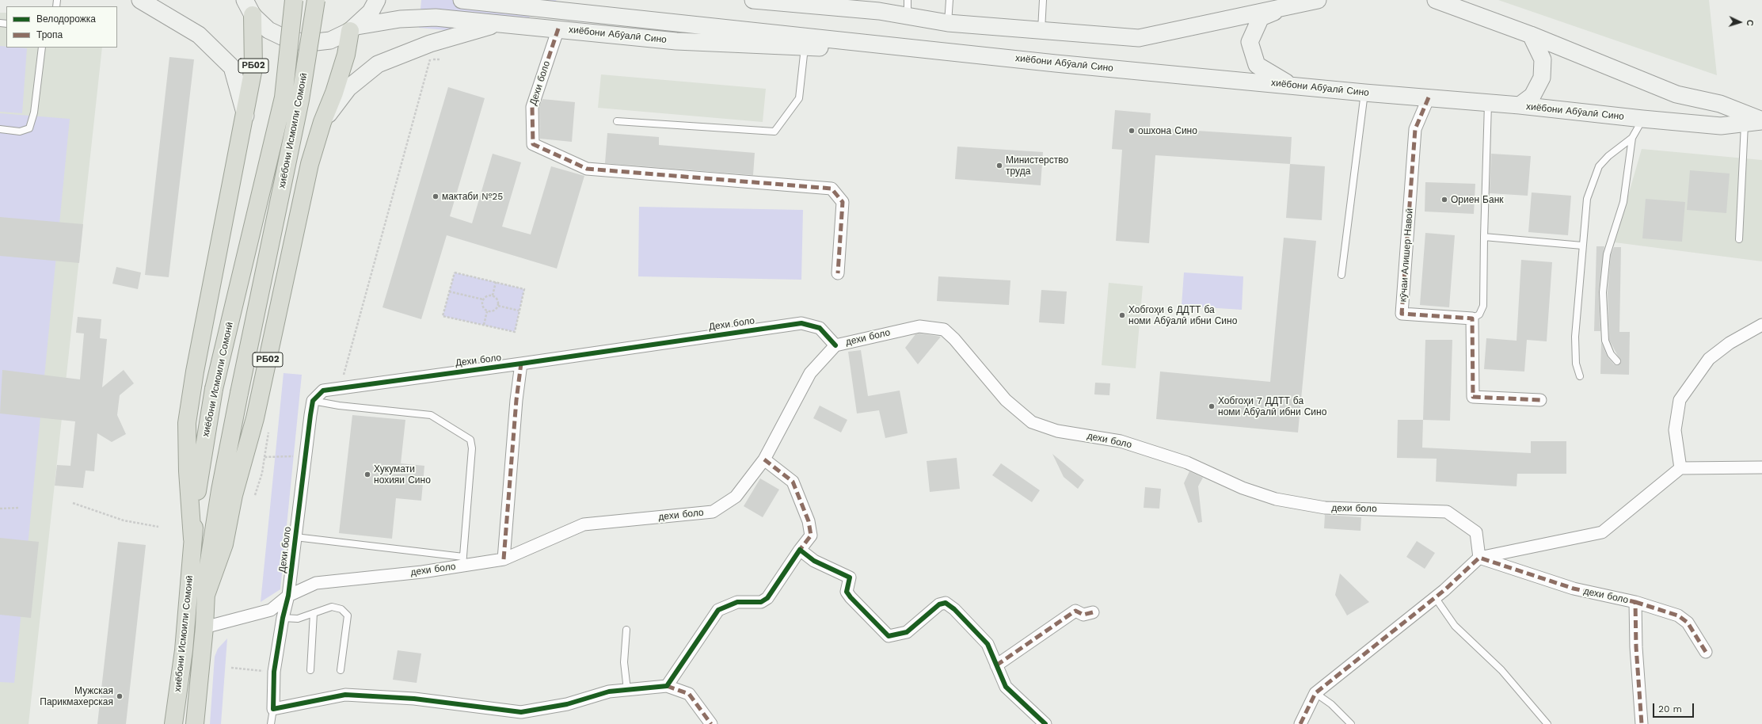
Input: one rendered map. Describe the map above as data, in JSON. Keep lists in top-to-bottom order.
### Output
{
  "streets": {
    "highway": ["РБ02", "хиёбони Исмоили Сомонӣ"],
    "main road": ["хиёбони Абӯалӣ Сино"],
    "street": ["Дехи боло", "кӯчаи Алишер Навоӣ", "дехи боло"]
  },
  "crossings": [
    ["хиёбони Абӯалӣ Сино", "РБ02"],
    ["хиёбони Абӯалӣ Сино", "Дехи боло"],
    ["хиёбони Абӯалӣ Сино", "кӯчаи Алишер Навоӣ"],
    ["РБ02", "хиёбони Исмоили Сомонӣ"],
    ["Дехи боло", "дехи боло"],
    ["хиёбони Исмоили Сомонӣ", "дехи боло"]
  ],
  "places": [
    "ошхона Сино",
    "Министерство труда",
    "мактаби №25",
    "Ориен Банк",
    "Хобгоҳи 6 ДДТТ ба номи Абӯалӣ ибни Сино",
    "Хобгоҳи 7 ДДТТ ба номи Абӯалӣ ибни Сино",
    "Хукумати нохияи Сино",
    "Мужская Парикмахерская"
  ],
  "legend": ["Велодорожка", "Тропа"],
  "scale_bar": "20 m",
  "north": "right"
}
